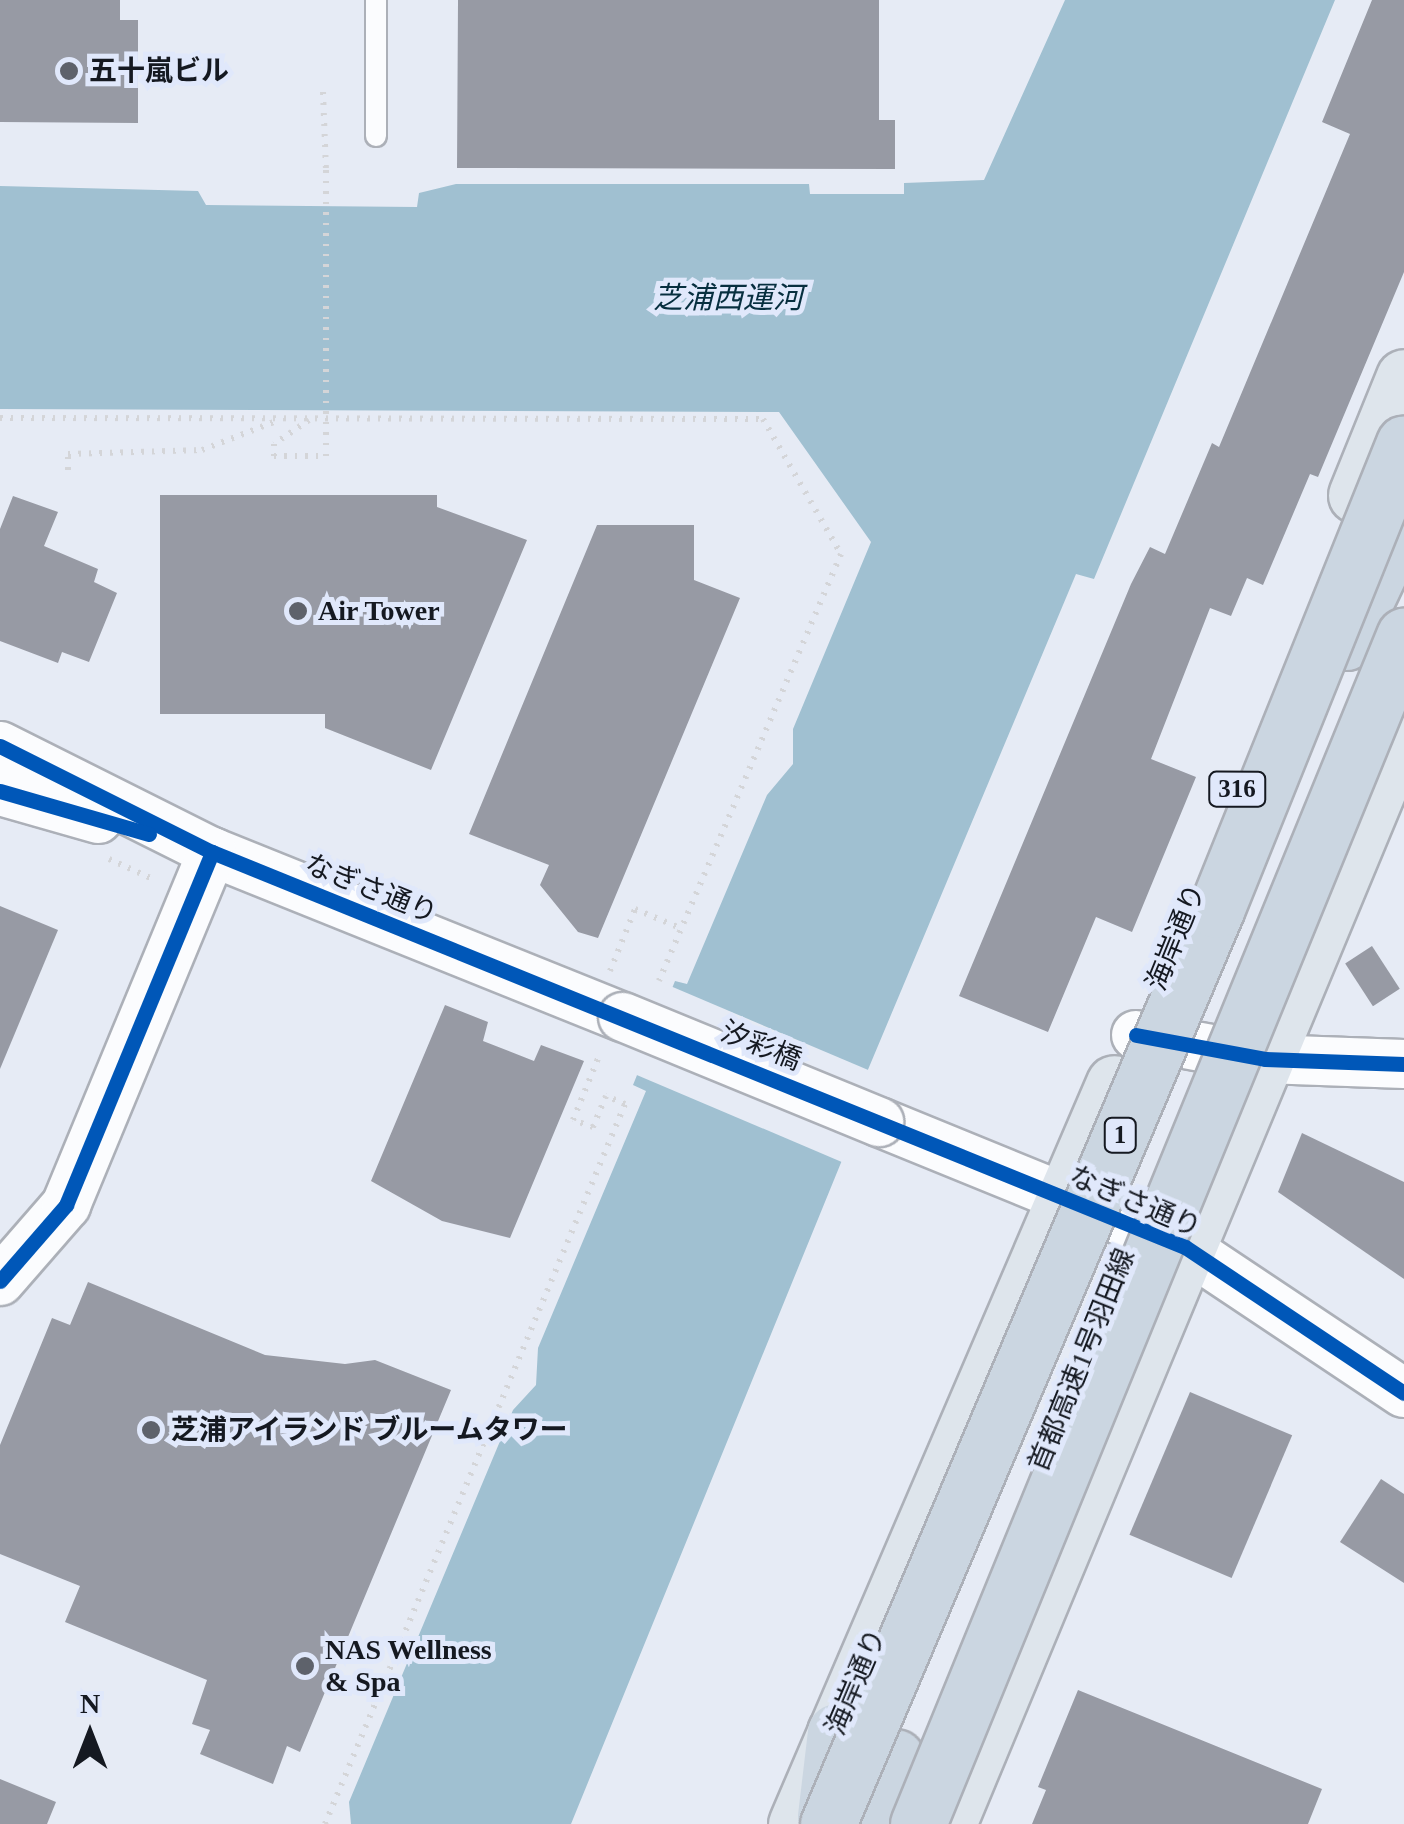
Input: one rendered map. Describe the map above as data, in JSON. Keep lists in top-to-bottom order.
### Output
{
  "streets": {
    "highway": ["1", "首都高速1号羽田線"],
    "main road": ["316", "海岸通り"],
    "street": ["なぎさ通り", "汐彩橋"]
  },
  "crossings": [
    ["なぎさ通り", "海岸通り"],
    ["なぎさ通り", "汐彩橋"]
  ],
  "water": ["芝浦西運河"],
  "places": [
    "五十嵐ビル",
    "Air Tower",
    "芝浦アイランド ブルームタワー",
    "NAS Wellness & Spa"
  ],
  "north": "top"
}
